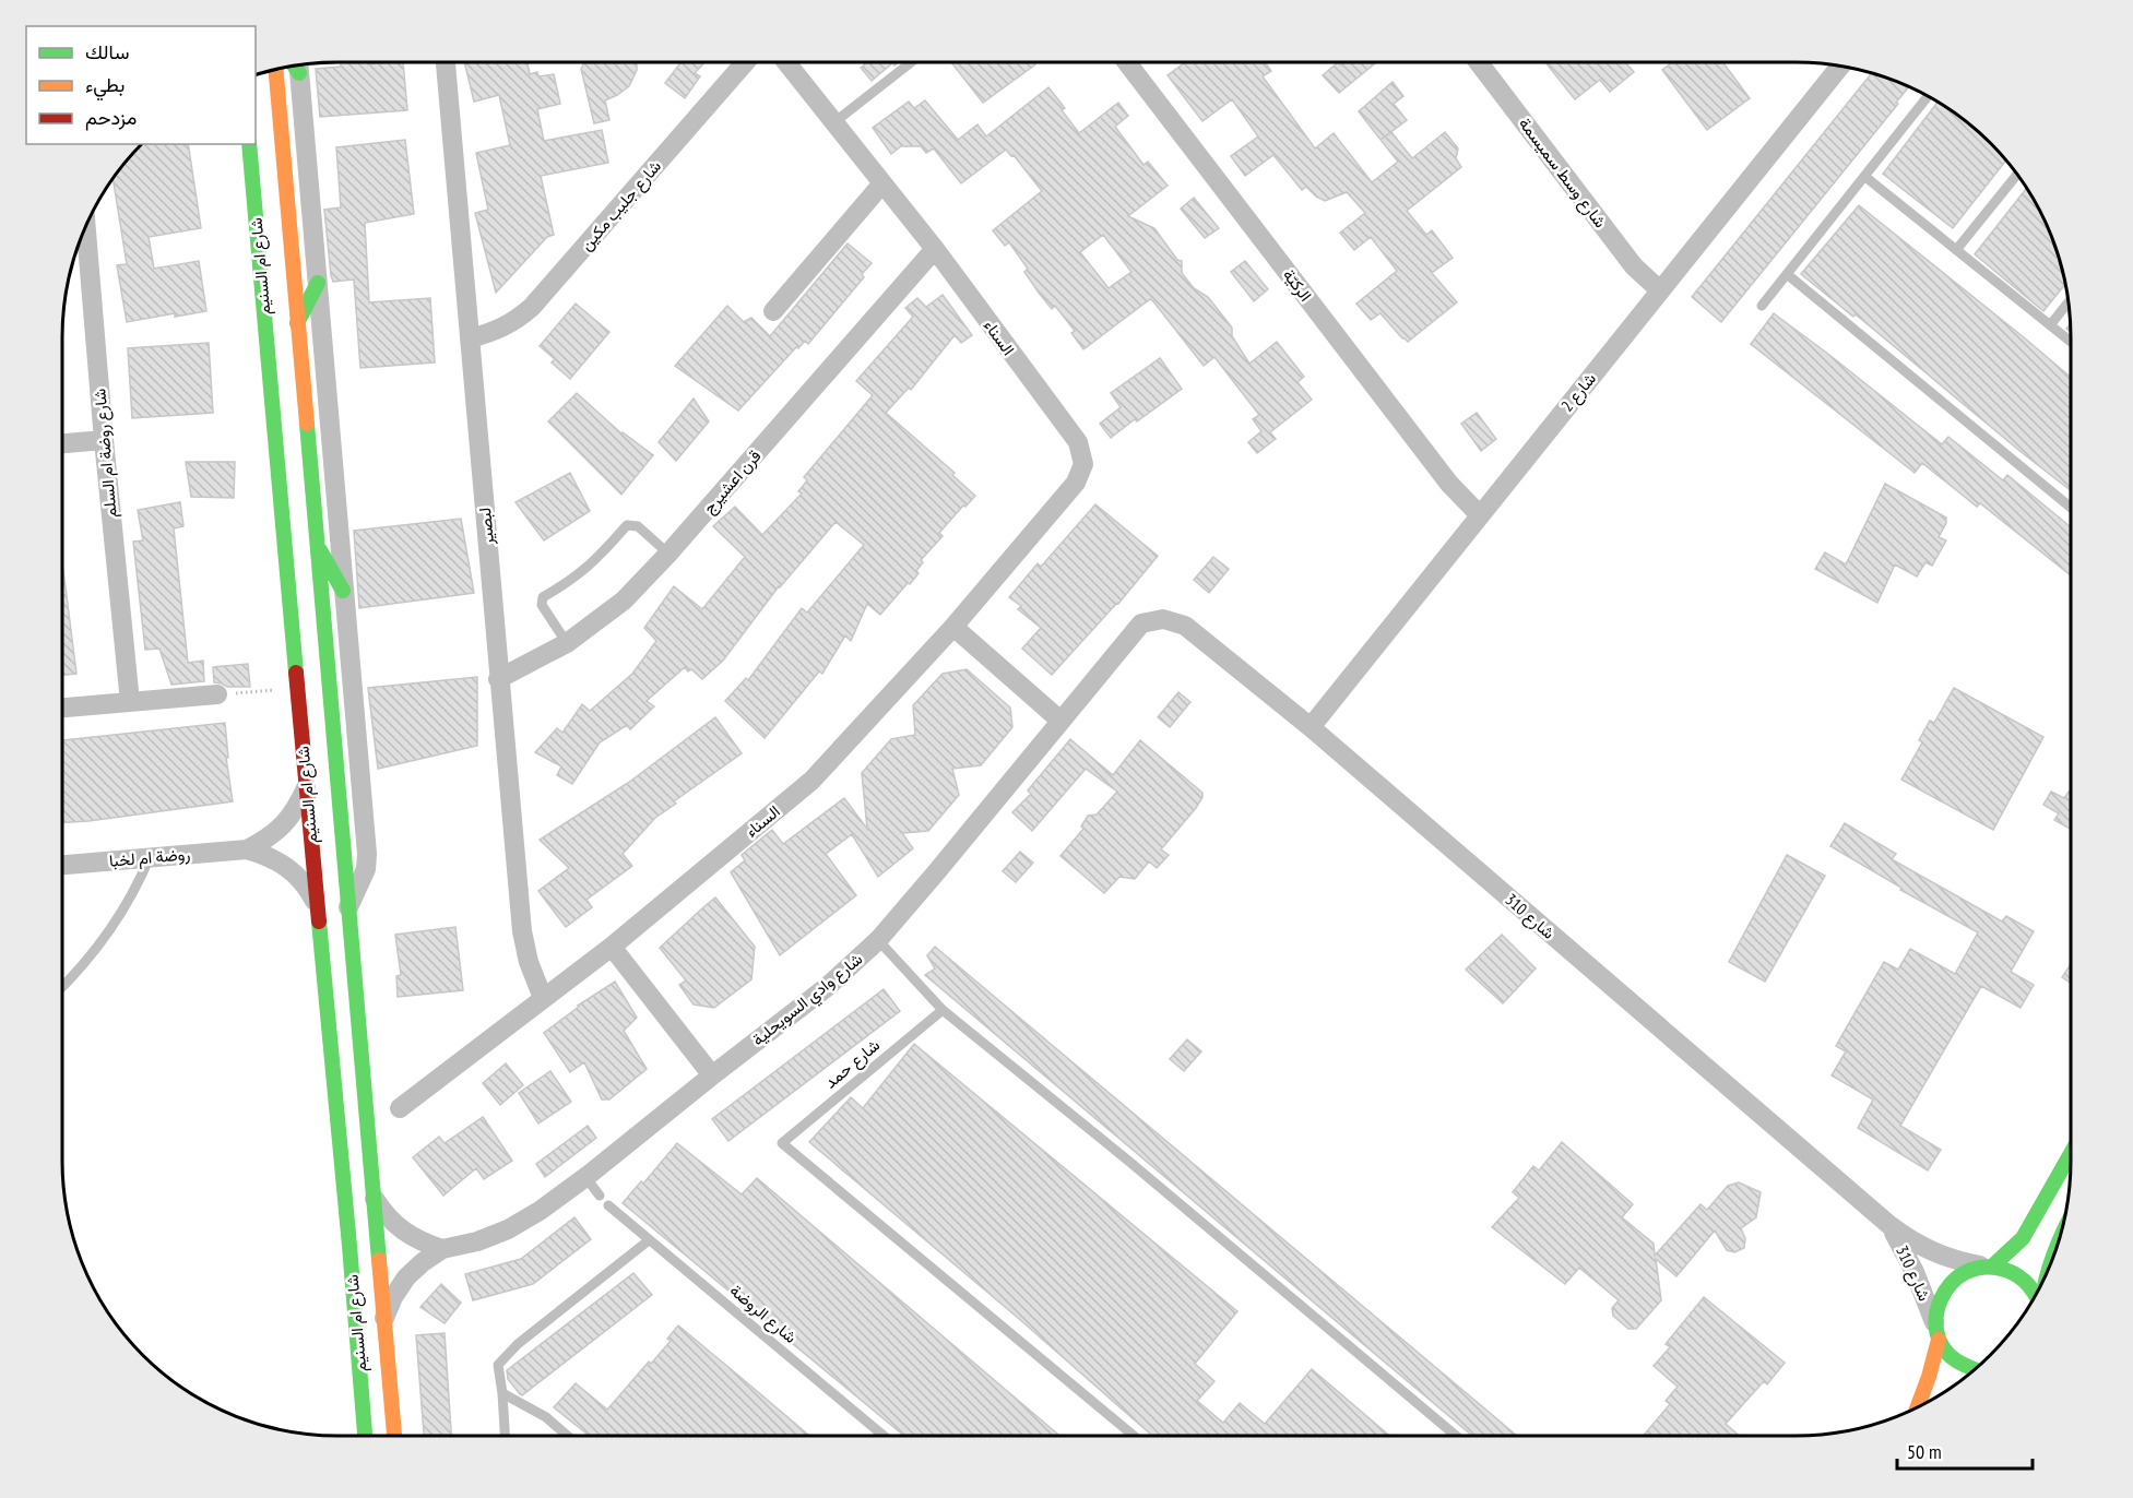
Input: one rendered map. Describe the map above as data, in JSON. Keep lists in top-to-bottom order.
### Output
{
  "streets": {
    "main road": ["شارع ام السنيم"],
    "street": [
      "شارع وسط سميسمة",
      "شارع جليب مكين",
      "الركيّة",
      "السناء",
      "شارع 2",
      "شارع روضة ام السلم",
      "قرن اعشيرج",
      "لبصير",
      "روضة ام لخبا",
      "شارع 310",
      "شارع وادي السويحلية"
    ],
    "lane": ["شارع حمد", "شارع الروضة"]
  },
  "crossings": [
    ["شارع وسط سميسمة", "شارع 2"],
    ["شارع جليب مكين", "لبصير"],
    ["شارع ام السنيم", "روضة ام لخبا"],
    ["شارع ام السنيم", "شارع وادي السويحلية"],
    ["الركيّة", "شارع 2"],
    ["السناء", "قرن اعشيرج"],
    ["السناء", "لبصير"],
    ["شارع 2", "شارع 310"],
    ["قرن اعشيرج", "لبصير"],
    ["شارع 310", "شارع وادي السويحلية"]
  ],
  "legend": ["سالك", "بطيء", "مزدحم"],
  "scale_bar": "50 m"
}
